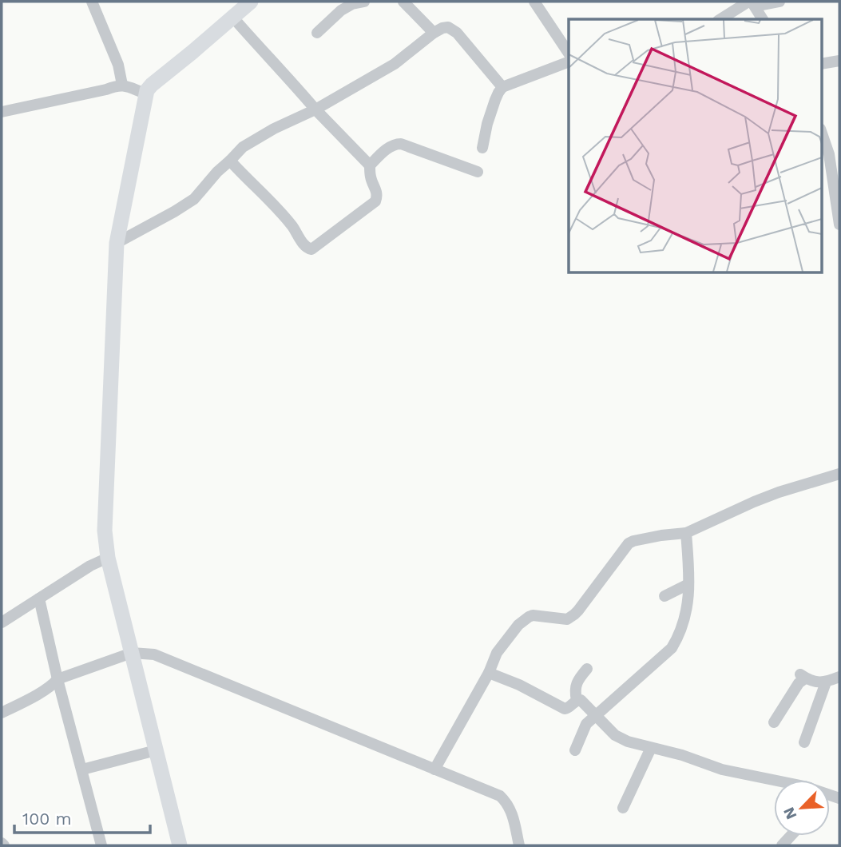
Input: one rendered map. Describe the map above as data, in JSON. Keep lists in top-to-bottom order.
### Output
{
  "scale_bar": "100 m",
  "north": "bottom left"
}
